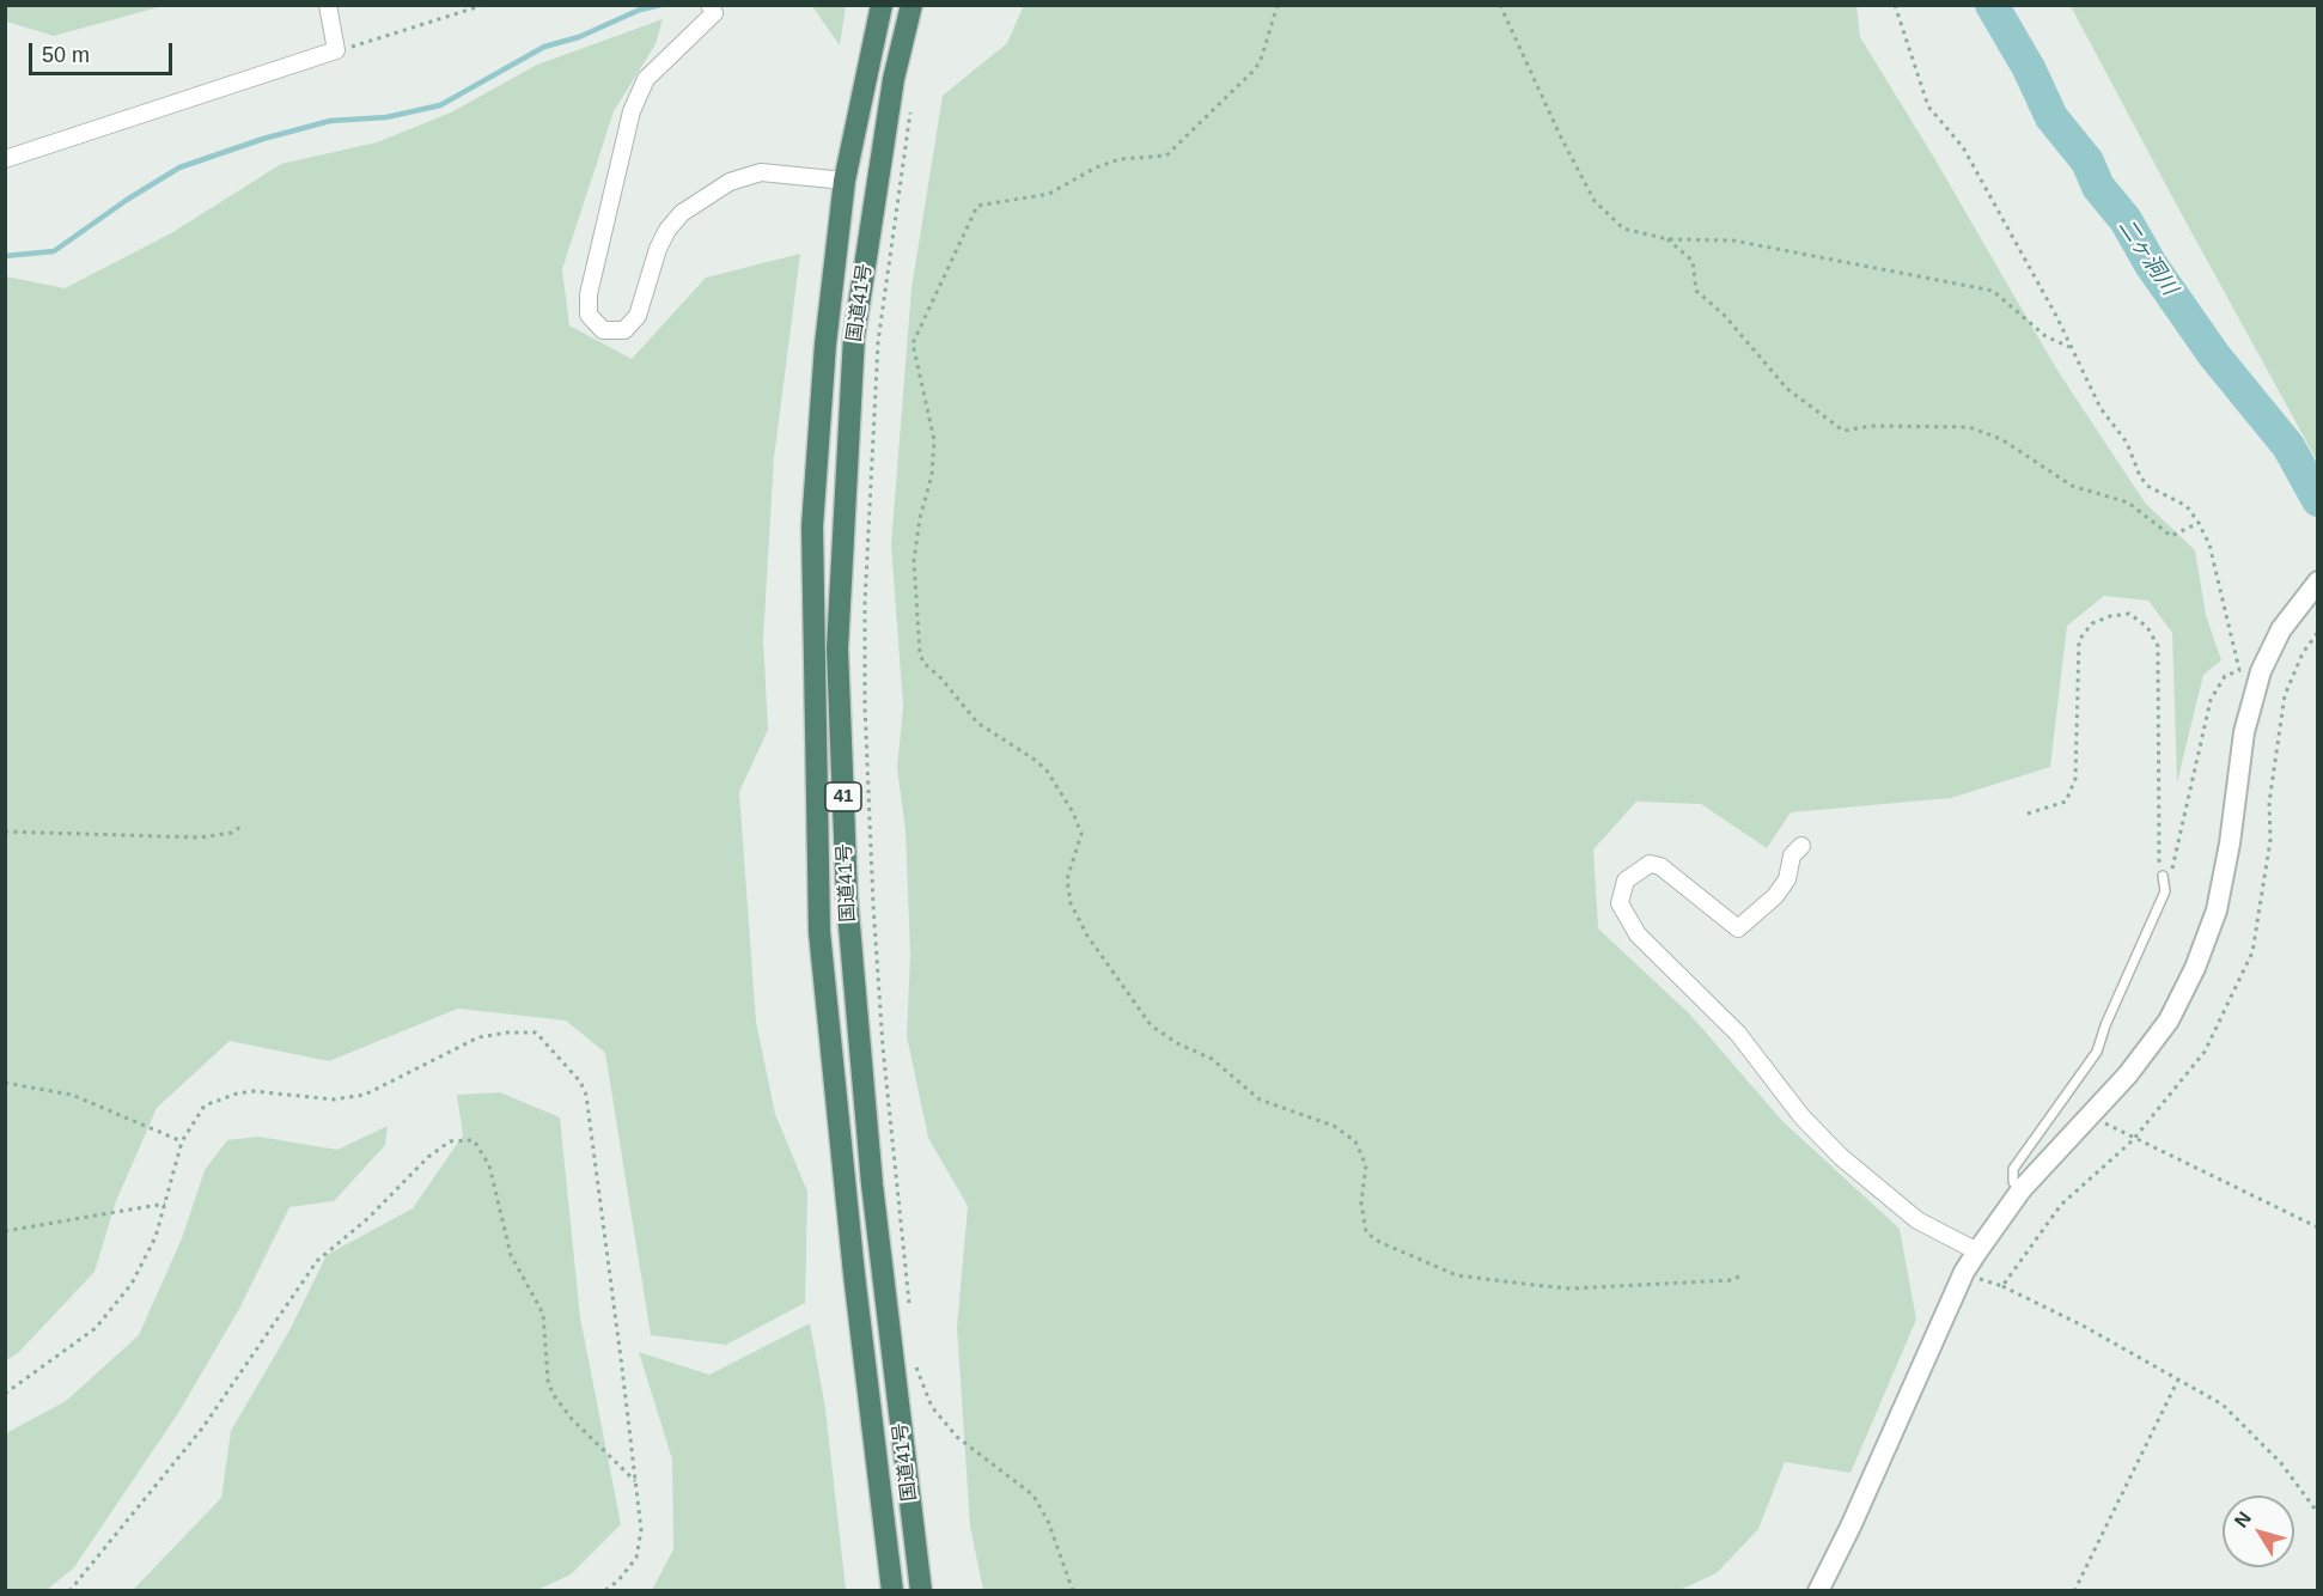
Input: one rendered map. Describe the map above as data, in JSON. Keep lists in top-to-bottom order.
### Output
{
  "streets": {
    "highway": ["国道41号", "41"]
  },
  "water": ["二ヶ洞川"],
  "scale_bar": "50 m",
  "north": "top left"
}
